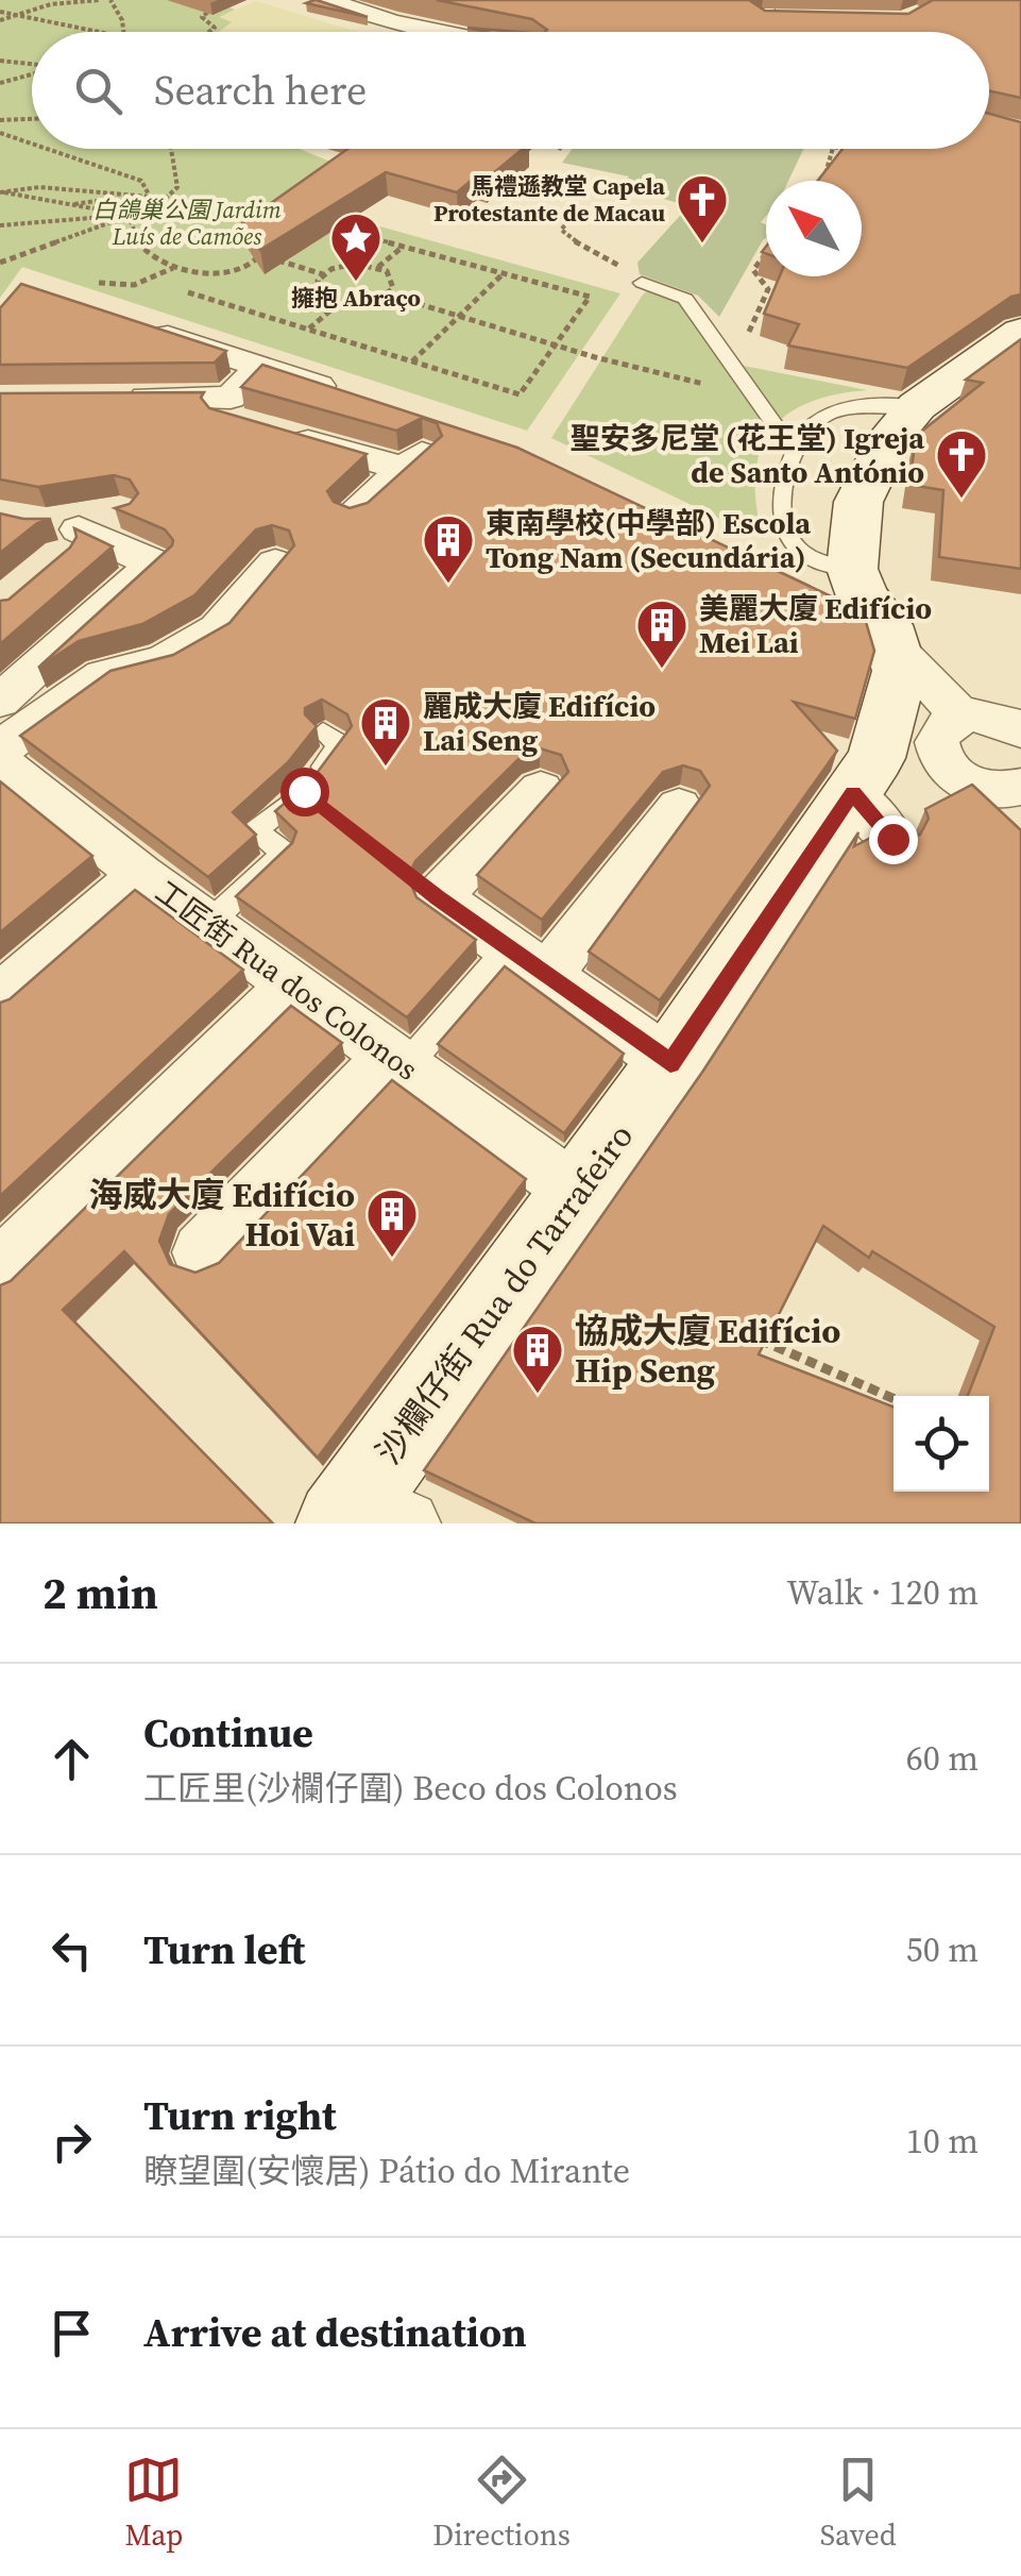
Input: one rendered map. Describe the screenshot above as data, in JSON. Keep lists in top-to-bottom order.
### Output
{
  "streets": {
    "street": ["工匠街 Rua dos Colonos", "沙欄仔街 Rua do Tarrafeiro"]
  },
  "crossings": [
    ["工匠街 Rua dos Colonos", "沙欄仔街 Rua do Tarrafeiro"]
  ],
  "parks": ["白鴿巢公園 Jardim Luís de Camões"],
  "places": {
    "church": ["馬禮遜教堂 Capela Protestante de Macau", "聖安多尼堂 (花王堂) Igreja de Santo António"],
    "place": ["擁抱 Abraço"],
    "building": [
      "東南學校(中學部) Escola Tong Nam (Secundária)",
      "美麗大廈 Edifício Mei Lai",
      "麗成大廈 Edifício Lai Seng",
      "海威大廈 Edifício Hoi Vai",
      "協成大廈 Edifício Hip Seng"
    ]
  },
  "north": "top left",
  "page": {
    "search": "Search here",
    "heading": ["2 min", "Walk · 120 m"],
    "list": [
      ["Continue", "工匠里(沙欄仔圍) Beco dos Colonos", "60 m"],
      ["Turn left", "50 m"],
      ["Turn right", "瞭望圍(安懷居) Pátio do Mirante", "10 m"],
      "Arrive at destination"
    ],
    "nav": ["Map", "Directions", "Saved"]
  }
}
